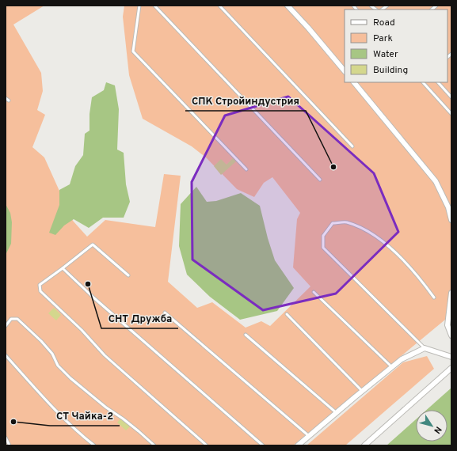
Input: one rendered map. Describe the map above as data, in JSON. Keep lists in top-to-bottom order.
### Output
{
  "places": ["СПК Стройиндустрия", "СНТ Дружба", "СТ Чайка-2"],
  "legend": [
    "Road",
    "Park",
    "Water",
    "Building"
  ],
  "north": "bottom right"
}
